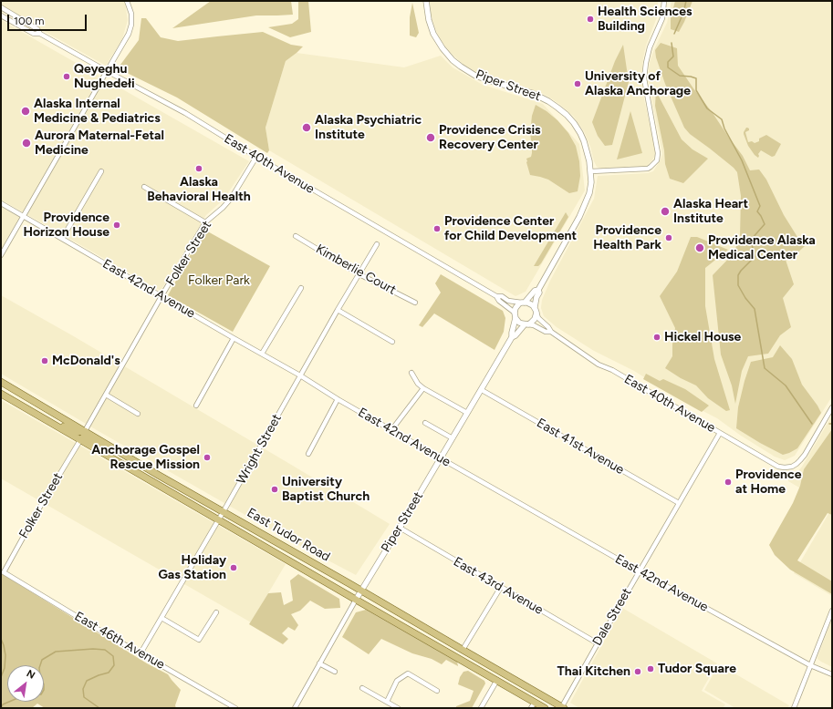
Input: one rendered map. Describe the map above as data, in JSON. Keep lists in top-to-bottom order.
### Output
{
  "streets": {
    "main road": ["East Tudor Road"],
    "street": [
      "Piper Street",
      "East 40th Avenue",
      "Folker Street",
      "Kimberlie Court",
      "East 42nd Avenue",
      "East 41st Avenue",
      "Wright Street",
      "East 43rd Avenue",
      "Dale Street",
      "East 46th Avenue"
    ]
  },
  "crossings": [
    ["Piper Street", "East 40th Avenue"],
    ["Piper Street", "East 42nd Avenue"],
    ["Piper Street", "East 41st Avenue"],
    ["Piper Street", "East Tudor Road"],
    ["Piper Street", "East 43rd Avenue"],
    ["East 40th Avenue", "Folker Street"],
    ["East 40th Avenue", "Dale Street"],
    ["Folker Street", "East 42nd Avenue"],
    ["Folker Street", "East Tudor Road"],
    ["Folker Street", "East 46th Avenue"],
    ["Kimberlie Court", "Wright Street"],
    ["East 42nd Avenue", "Wright Street"],
    ["East 42nd Avenue", "Dale Street"],
    ["East 41st Avenue", "Dale Street"],
    ["Wright Street", "East Tudor Road"],
    ["Wright Street", "East 46th Avenue"],
    ["East Tudor Road", "Dale Street"],
    ["East 43rd Avenue", "Dale Street"]
  ],
  "parks": ["Folker Park"],
  "places": [
    "Health Sciences Building",
    "Qeyeghu Nughedełi",
    "University of Alaska Anchorage",
    "Alaska Internal Medicine & Pediatrics",
    "Alaska Psychiatric Institute",
    "Providence Crisis Recovery Center",
    "Aurora Maternal-Fetal Medicine",
    "Alaska Behavioral Health",
    "Alaska Heart Institute",
    "Providence Horizon House",
    "Providence Center for Child Development",
    "Providence Health Park",
    "Providence Alaska Medical Center",
    "Hickel House",
    "McDonald's",
    "Anchorage Gospel Rescue Mission",
    "Providence at Home",
    "University Baptist Church",
    "Holiday Gas Station",
    "Tudor Square",
    "Thai Kitchen"
  ],
  "scale_bar": "100 m",
  "north": "top right"
}
